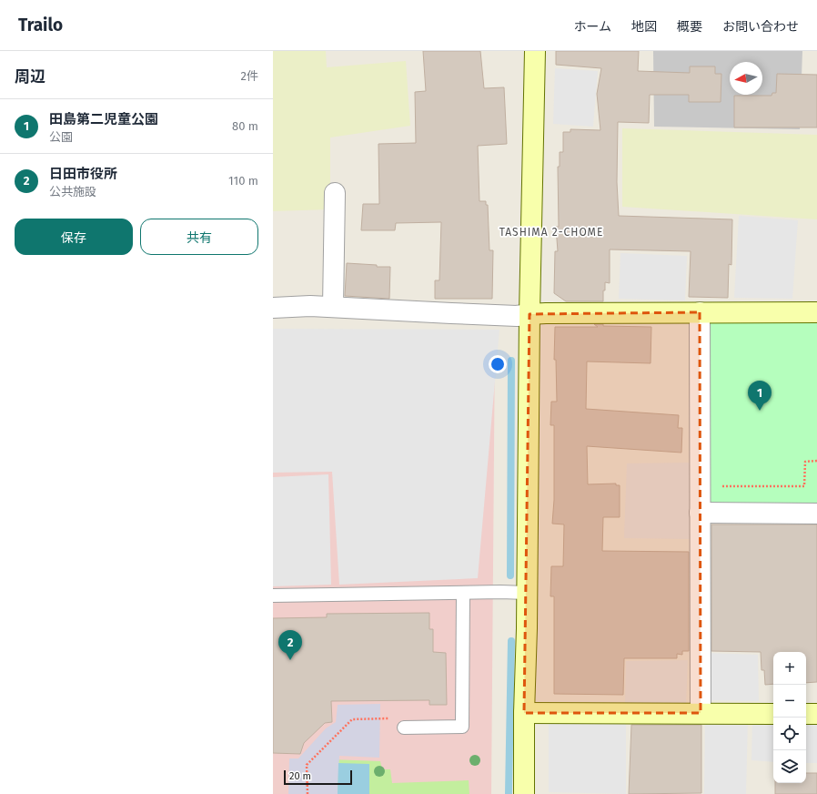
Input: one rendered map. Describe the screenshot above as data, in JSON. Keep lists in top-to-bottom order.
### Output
{
  "districts": ["TASHIMA 2-CHOME"],
  "scale_bar": "20 m",
  "north": "left",
  "page": {
    "header": "Trailo",
    "nav": [
      "ホーム",
      "地図",
      "概要",
      "お問い合わせ"
    ],
    "heading": ["周辺", "2件"],
    "list": [
      {
        "mark": "1",
        "name": "田島第二児童公園",
        "note": "公園",
        "value": "80 m"
      },
      {
        "mark": "2",
        "name": "日田市役所",
        "note": "公共施設",
        "value": "110 m"
      }
    ],
    "buttons": ["保存", "共有"],
    "pins": ["1", "2"],
    "map_buttons": ["+", "−"],
    "scale": "20 m"
  }
}
